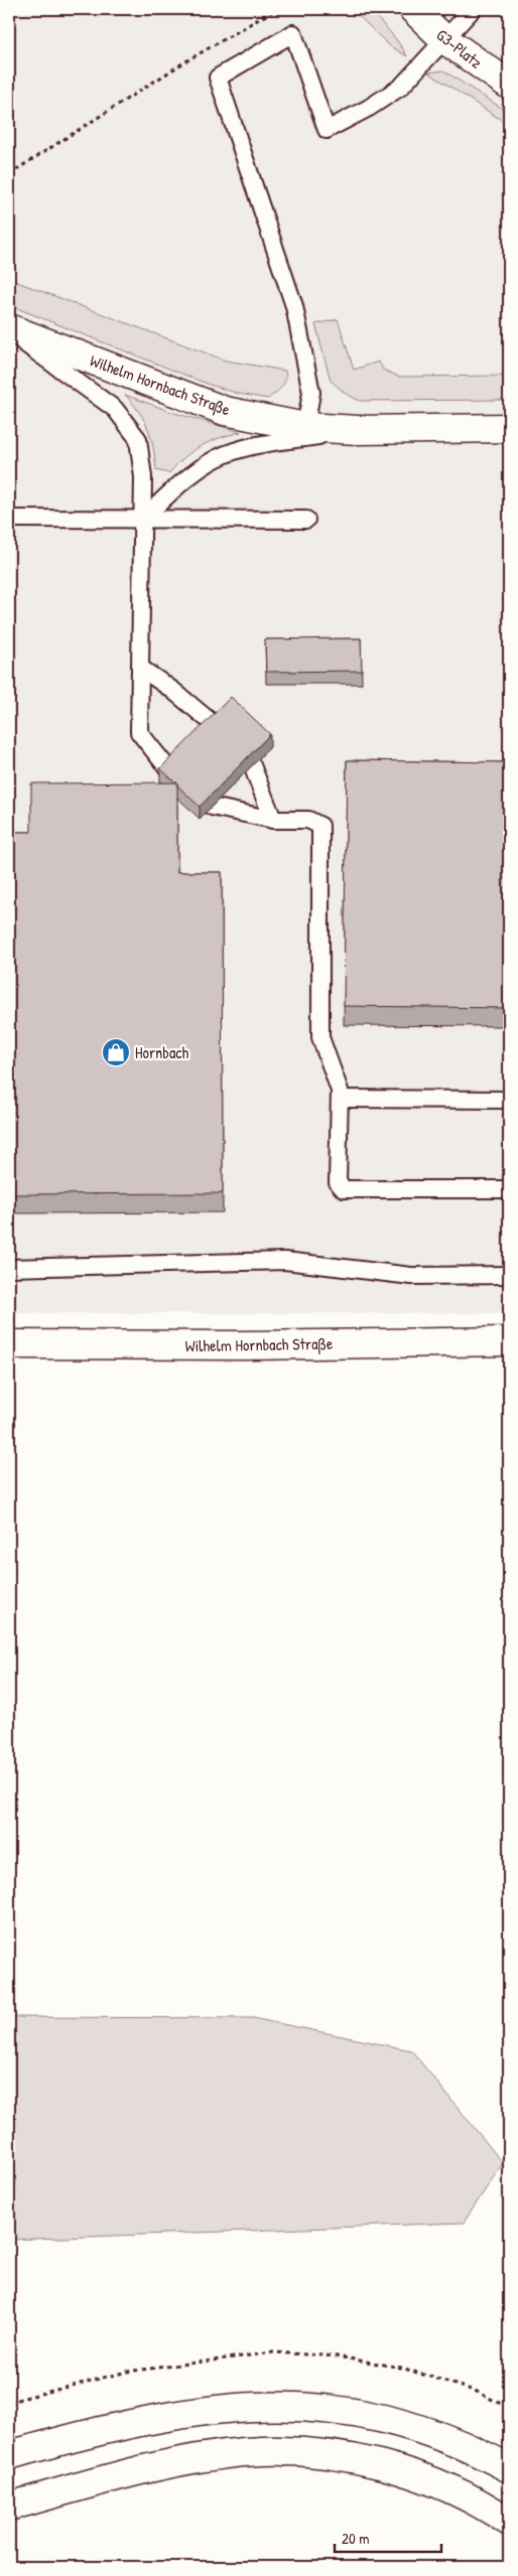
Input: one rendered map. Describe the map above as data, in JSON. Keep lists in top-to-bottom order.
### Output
{
  "streets": {
    "main road": ["G3-Platz", "Wilhelm Hornbach Straße"]
  },
  "places": {
    "shop": ["Hornbach"]
  },
  "scale_bar": "20 m"
}
